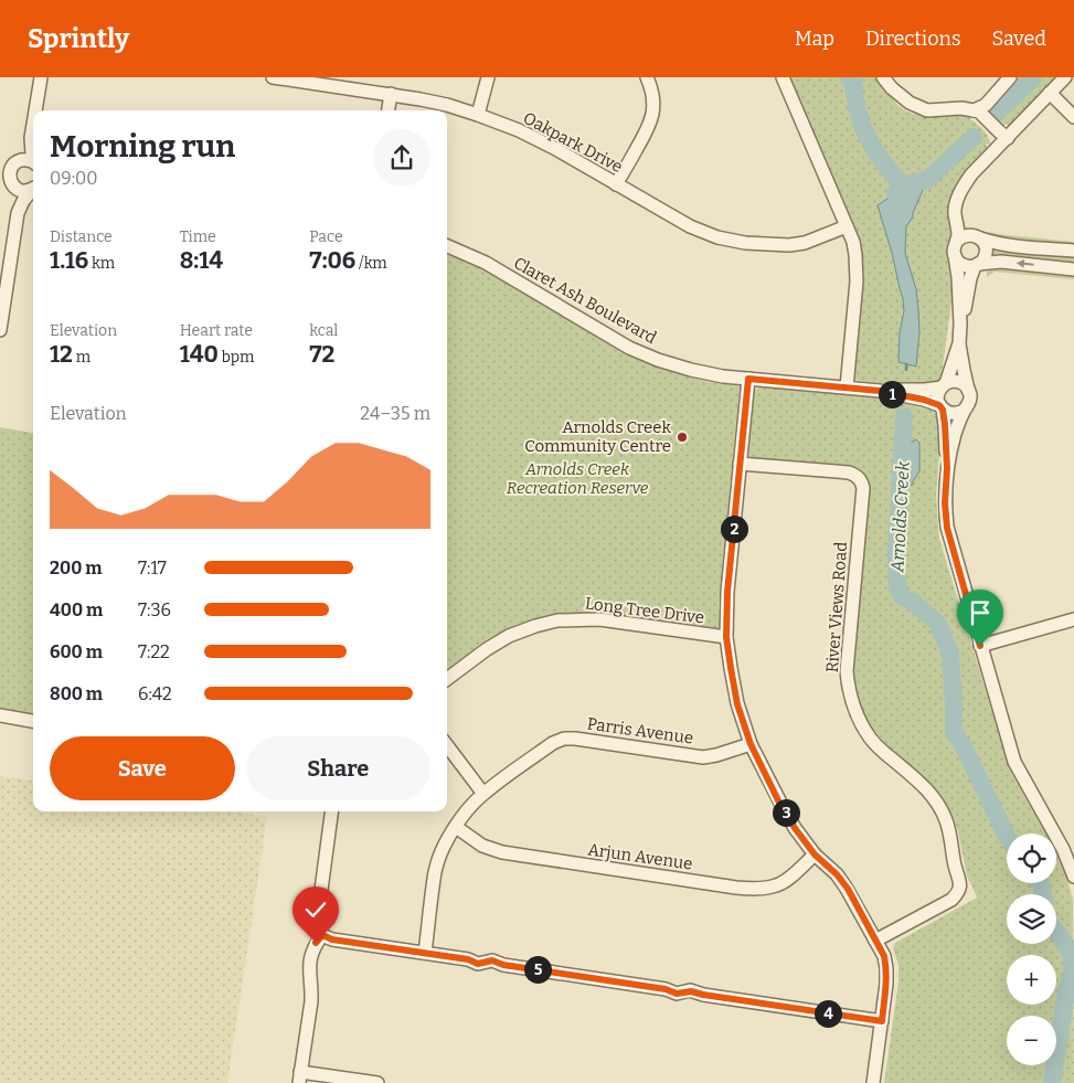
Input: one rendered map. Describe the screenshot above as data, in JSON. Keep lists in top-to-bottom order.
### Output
{
  "streets": {
    "street": [
      "Oakpark Drive",
      "Claret Ash Boulevard",
      "River Views Road",
      "Long Tree Drive",
      "Parris Avenue",
      "Arjun Avenue"
    ]
  },
  "crossings": [
    ["Parris Avenue", "Arjun Avenue"]
  ],
  "water": ["Arnolds Creek"],
  "parks": ["Arnolds Creek Recreation Reserve"],
  "places": ["Arnolds Creek Community Centre"],
  "page": {
    "header": "Sprintly",
    "nav": ["Map", "Directions", "Saved"],
    "heading": ["Morning run", "09:00"],
    "stats": [
      ["Distance", "1.16 km"],
      ["Time", "8:14"],
      ["Pace", "7:06 /km"],
      ["Elevation", "12 m"],
      ["Heart rate", "140 bpm"],
      ["kcal", "72"]
    ],
    "pins": [
      "1",
      "2",
      "3",
      "5",
      "4"
    ],
    "chart": ["Elevation", "24–35 m"],
    "list": [
      {
        "name": "200 m",
        "note": "7:17"
      },
      {
        "name": "400 m",
        "note": "7:36"
      },
      {
        "name": "600 m",
        "note": "7:22"
      },
      {
        "name": "800 m",
        "note": "6:42"
      }
    ],
    "buttons": ["Save", "Share"],
    "map_buttons": ["+", "−"]
  }
}
